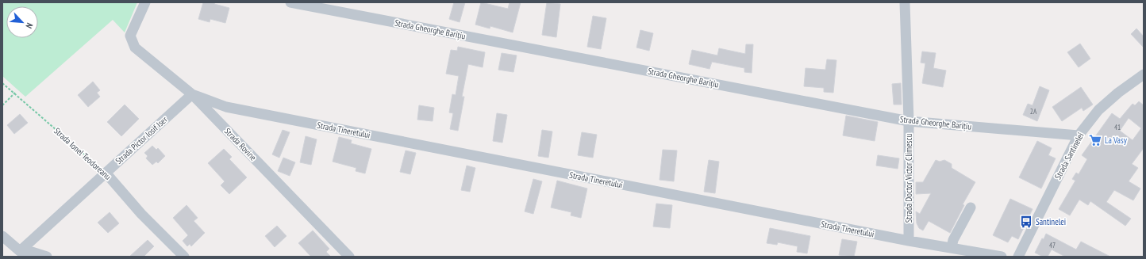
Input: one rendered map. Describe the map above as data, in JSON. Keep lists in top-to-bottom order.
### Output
{
  "streets": {
    "street": [
      "Strada Gheorghe Barițiu",
      "Strada Tineretului",
      "Strada Pictor Iosif Iser",
      "Strada Rovine",
      "Strada Ionel Teodoreanu",
      "Strada Santinelei",
      "Strada Doctor Victor Climescu"
    ]
  },
  "crossings": [
    ["Strada Gheorghe Barițiu", "Strada Santinelei"],
    ["Strada Gheorghe Barițiu", "Strada Doctor Victor Climescu"],
    ["Strada Tineretului", "Strada Pictor Iosif Iser"],
    ["Strada Tineretului", "Strada Rovine"],
    ["Strada Tineretului", "Strada Doctor Victor Climescu"],
    ["Strada Pictor Iosif Iser", "Strada Rovine"],
    ["Strada Pictor Iosif Iser", "Strada Ionel Teodoreanu"]
  ],
  "places": {
    "supermarket": ["La Vasy"],
    "bus stop": ["Santinelei"]
  },
  "house_numbers": ["2A", "41", "47"],
  "north": "bottom right"
}
